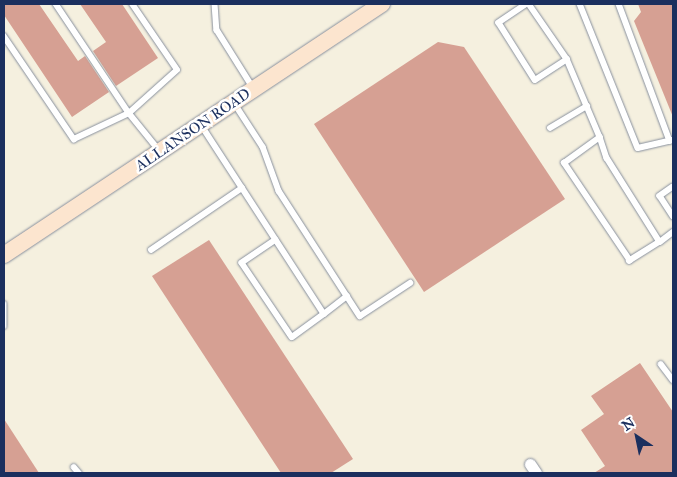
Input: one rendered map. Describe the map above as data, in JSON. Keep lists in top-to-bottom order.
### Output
{
  "streets": {
    "street": ["ALLANSON ROAD"]
  },
  "north": "top left"
}
